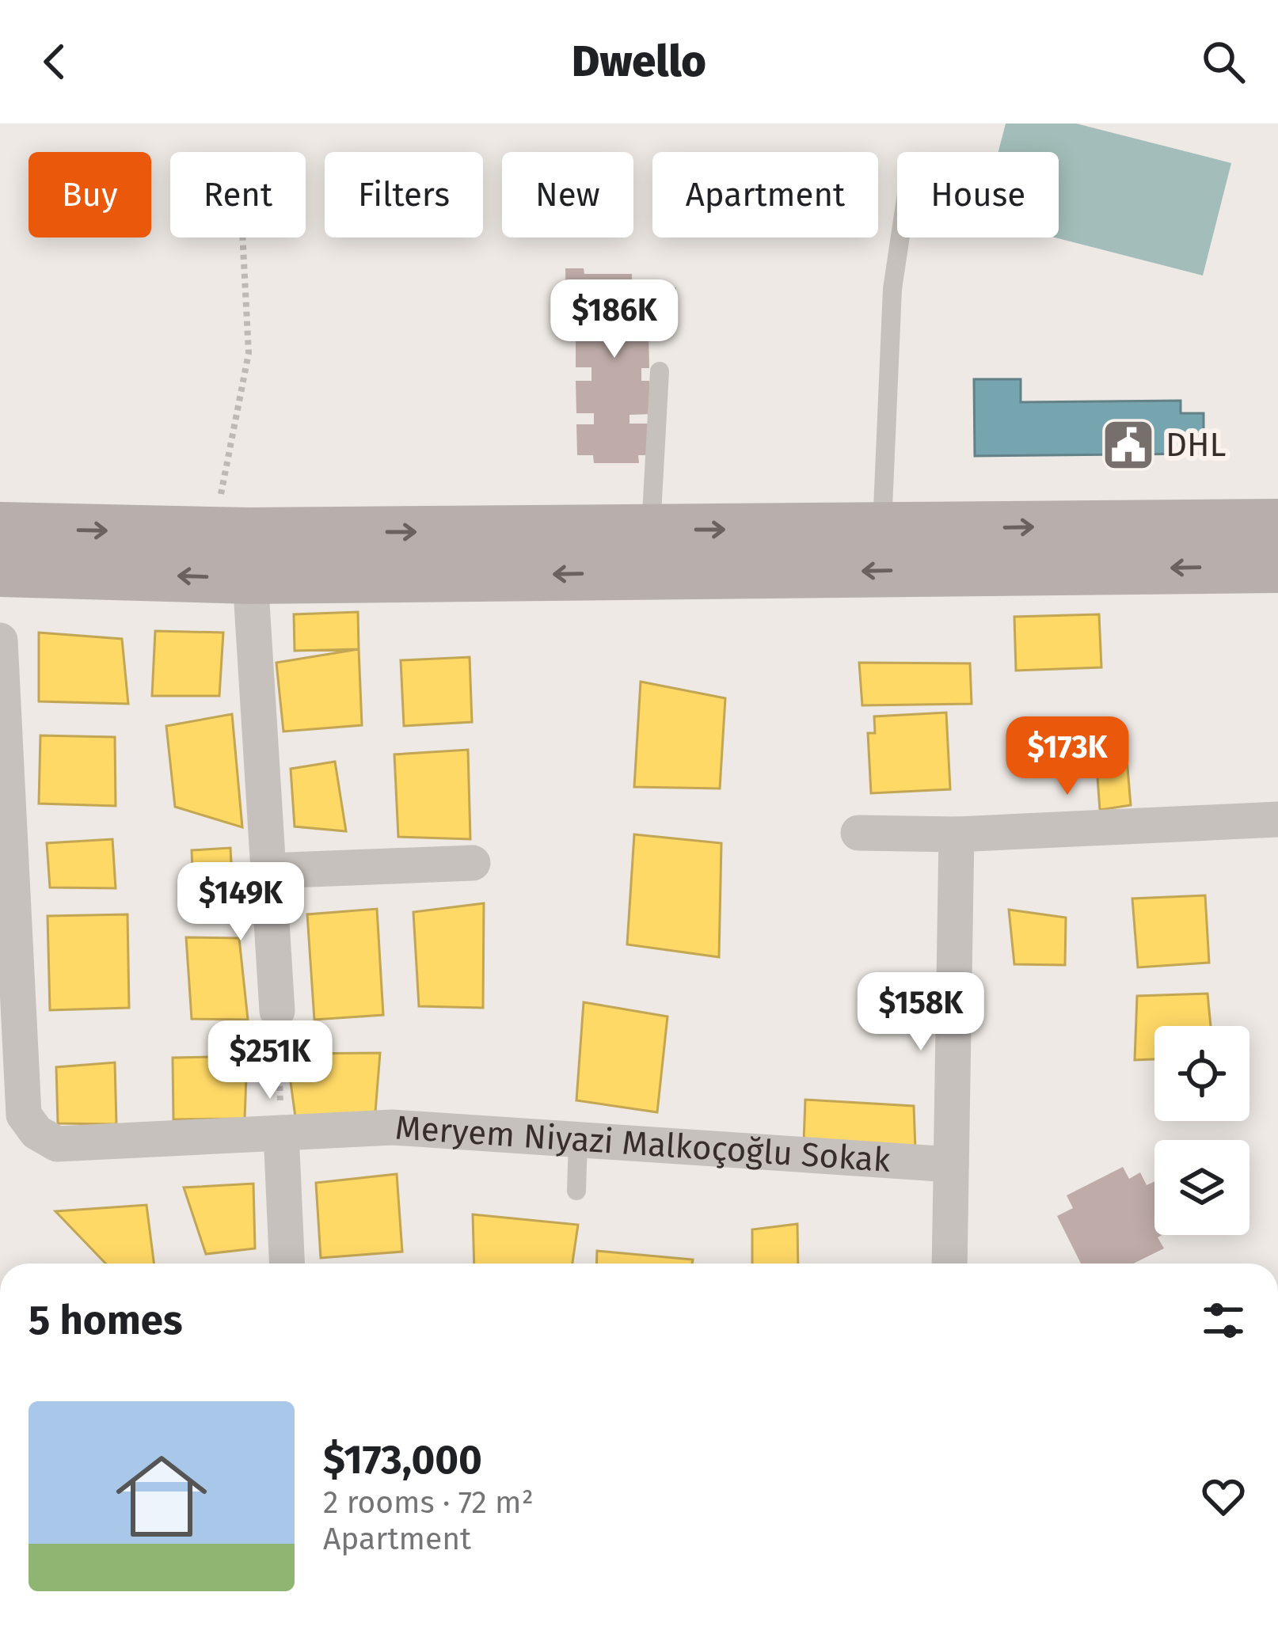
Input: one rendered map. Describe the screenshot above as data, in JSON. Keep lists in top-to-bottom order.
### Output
{
  "streets": {
    "street": ["Meryem Niyazi Malkoçoğlu Sokak"]
  },
  "places": {
    "public building": ["DHL"]
  },
  "page": {
    "header": "Dwello",
    "chip": [
      "Buy",
      "Rent",
      "Filters",
      "New",
      "Apartment",
      "House"
    ],
    "price": [
      "$186K",
      "$173K",
      "$149K",
      "$158K",
      "$251K"
    ],
    "heading": "5 homes",
    "list": [
      {
        "name": "$173,000",
        "note": "2 rooms · 72 m² · Apartment"
      }
    ]
  }
}
